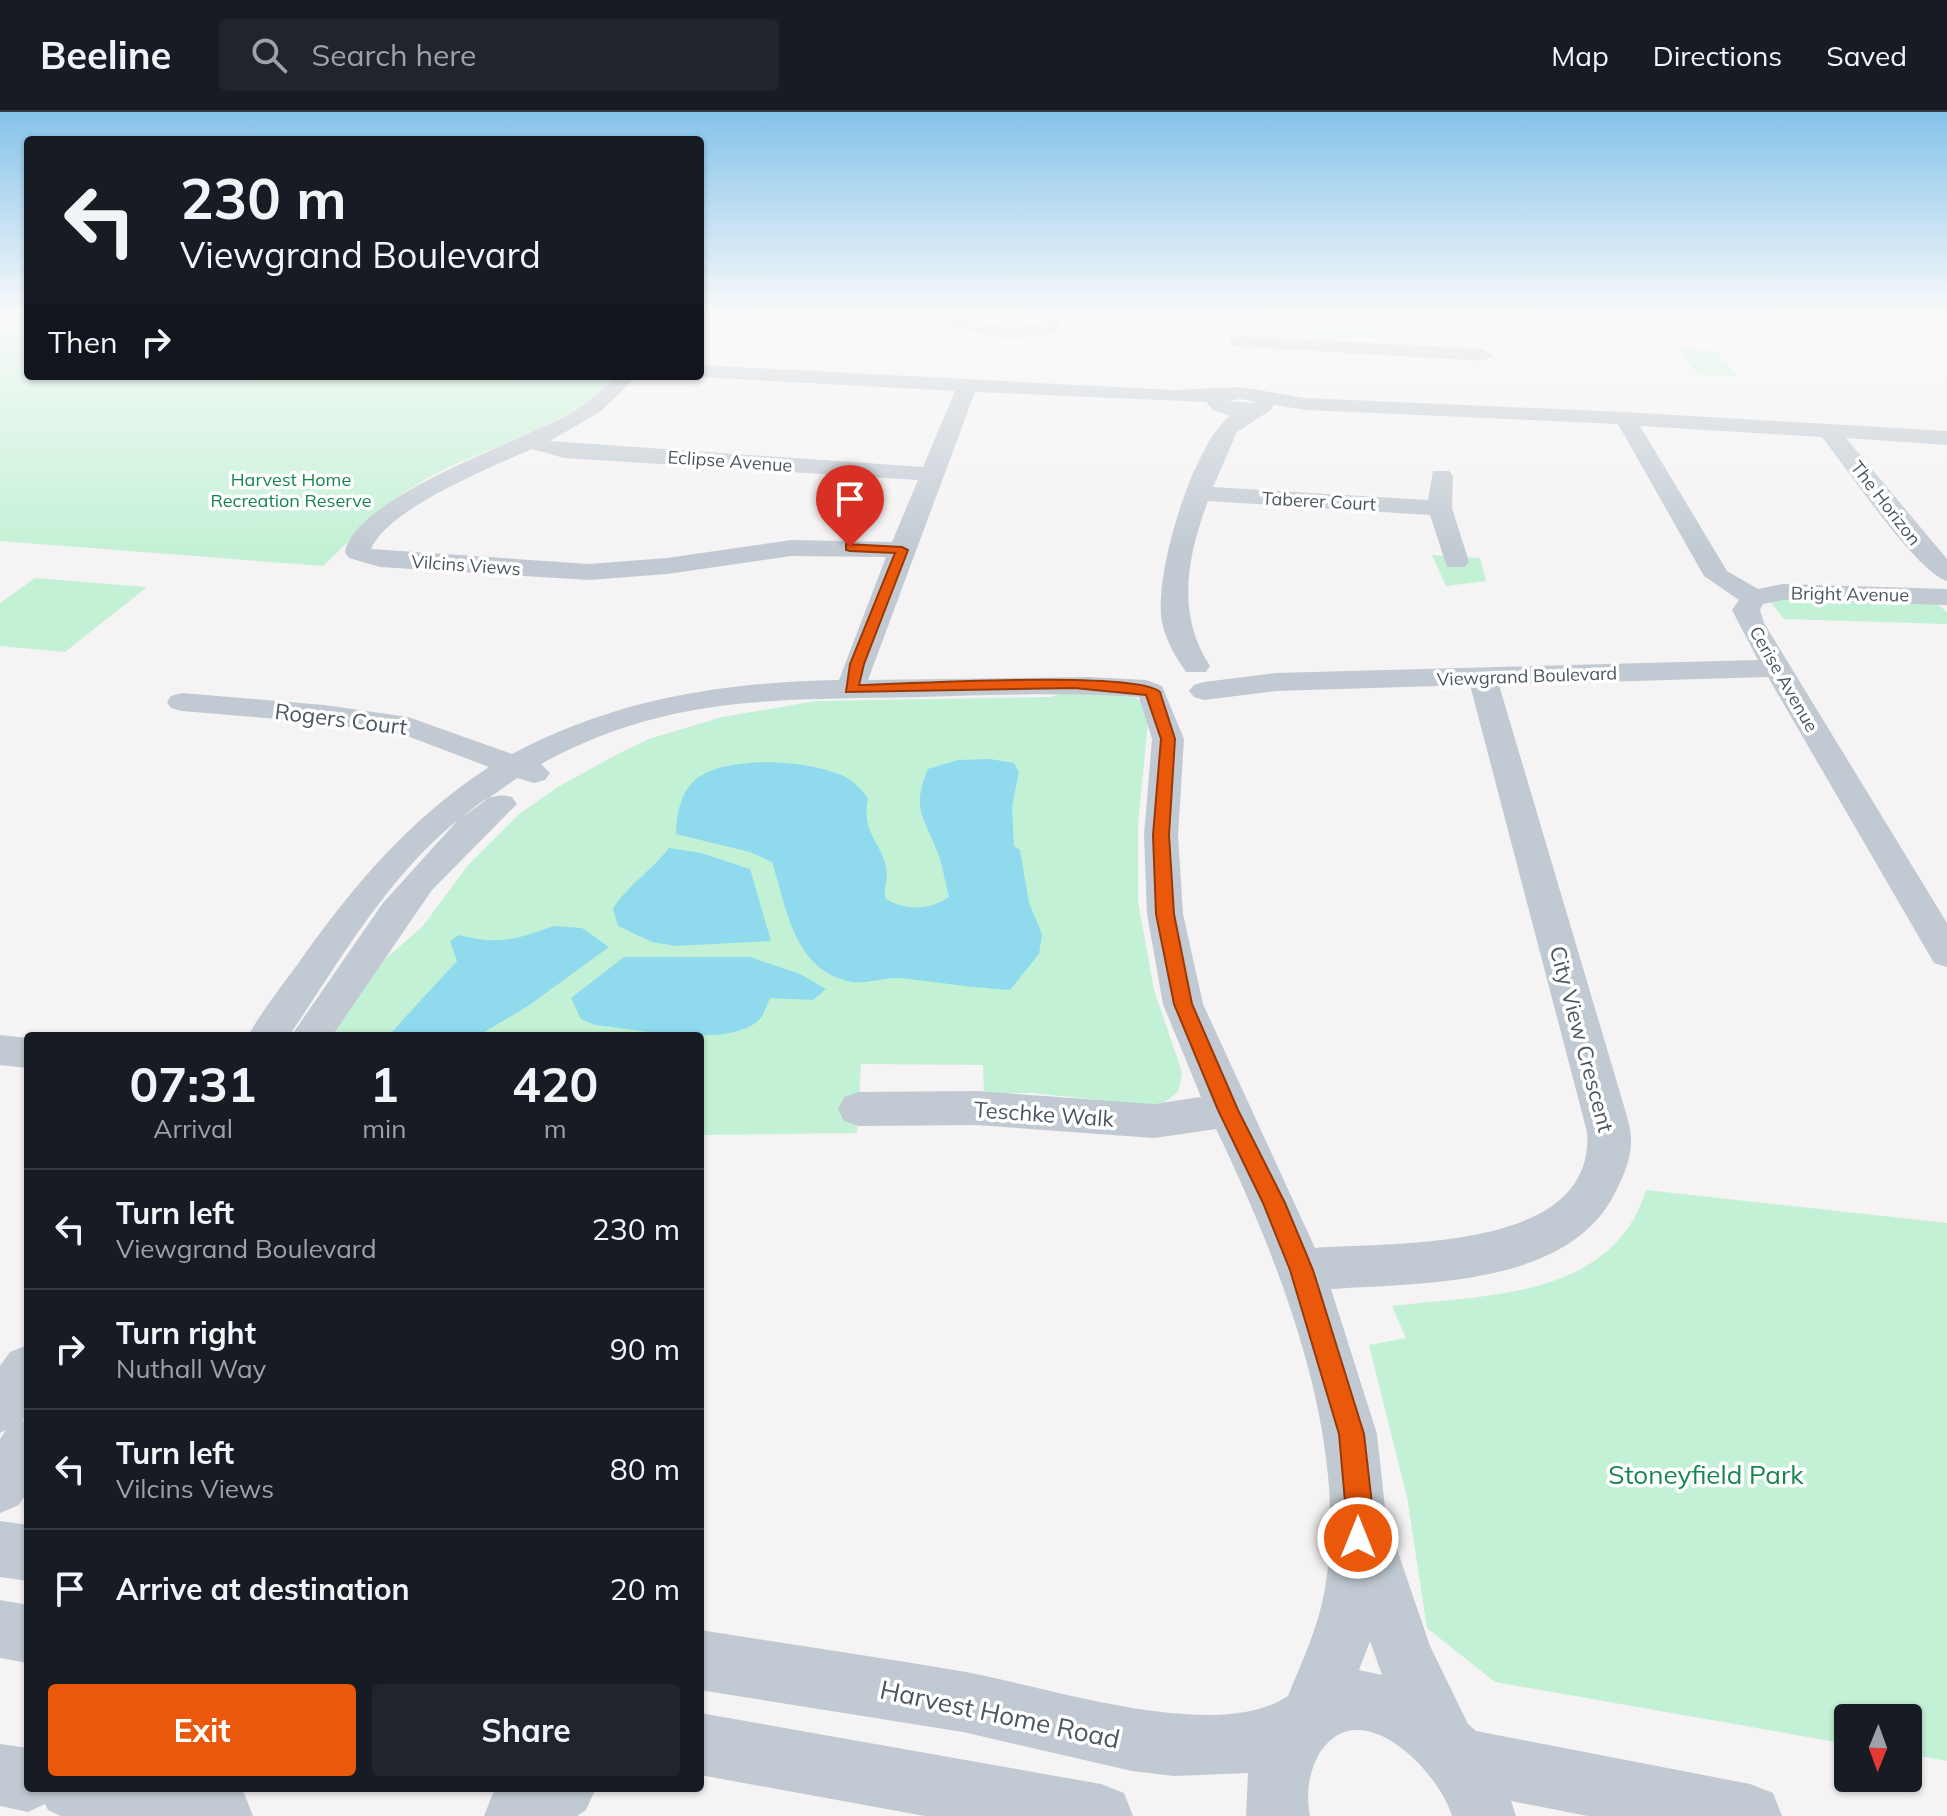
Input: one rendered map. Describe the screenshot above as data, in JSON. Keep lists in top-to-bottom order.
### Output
{
  "streets": {
    "street": [
      "Eclipse Avenue",
      "Taberer Court",
      "The Horizon",
      "Vilcins Views",
      "Bright Avenue",
      "Viewgrand Boulevard",
      "Cerise Avenue",
      "Rogers Court",
      "City View Crescent",
      "Teschke Walk",
      "Harvest Home Road"
    ]
  },
  "crossings": [
    ["Eclipse Avenue", "Vilcins Views"],
    ["Bright Avenue", "Cerise Avenue"],
    ["Viewgrand Boulevard", "Cerise Avenue"],
    ["Viewgrand Boulevard", "City View Crescent"]
  ],
  "parks": ["Harvest Home Recreation Reserve", "Stoneyfield Park"],
  "north": "bottom",
  "page": {
    "header": "Beeline",
    "search": "Search here",
    "nav": ["Map", "Directions", "Saved"],
    "turn": ["230 m", "Viewgrand Boulevard"],
    "then": "Then",
    "eta": [
      "07:31",
      "Arrival",
      "1",
      "min",
      "420",
      "m"
    ],
    "list": [
      {
        "name": "Turn left",
        "note": "Viewgrand Boulevard",
        "value": "230 m"
      },
      {
        "name": "Turn right",
        "note": "Nuthall Way",
        "value": "90 m"
      },
      {
        "name": "Turn left",
        "note": "Vilcins Views",
        "value": "80 m"
      },
      {
        "name": "Arrive at destination",
        "value": "20 m"
      }
    ],
    "buttons": ["Exit", "Share"]
  }
}
